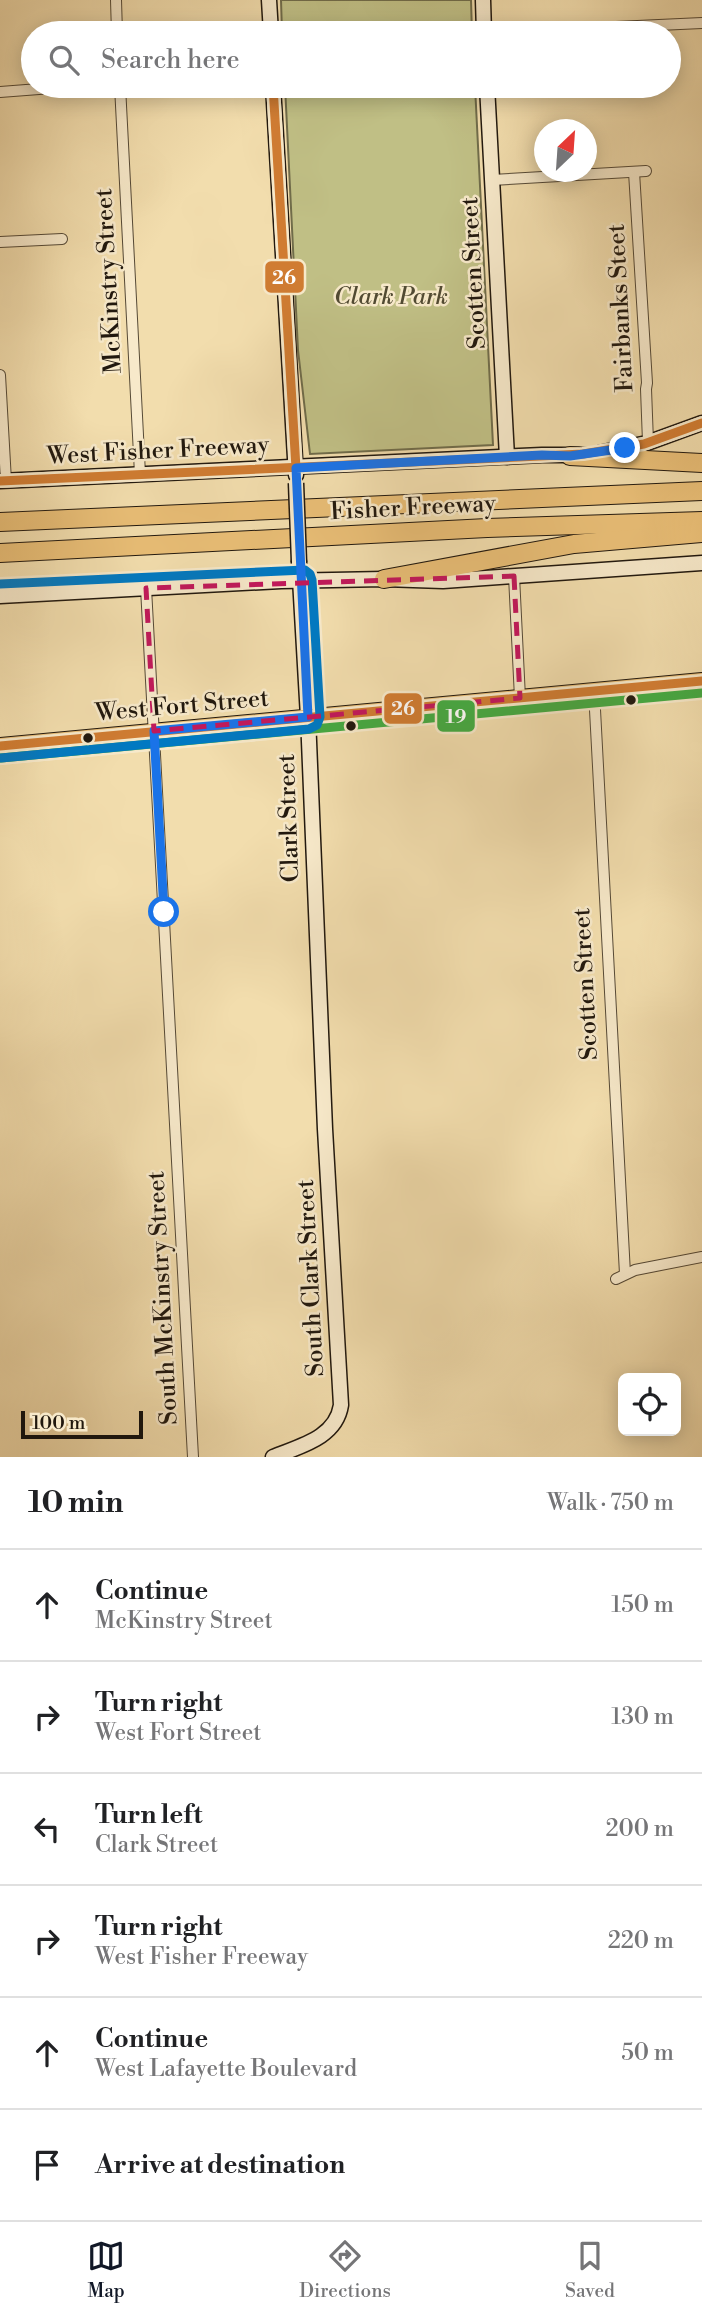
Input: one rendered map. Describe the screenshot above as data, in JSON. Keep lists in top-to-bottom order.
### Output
{
  "streets": {
    "highway": ["Fisher Freeway"],
    "main road": ["West Fort Street"],
    "street": [
      "Scotten Street",
      "McKinstry Street",
      "Fairbanks Steet",
      "West Fisher Freeway",
      "Clark Street",
      "South Clark Street",
      "South McKinstry Street"
    ]
  },
  "crossings": [
    ["Scotten Street", "Fairbanks Steet"],
    ["Scotten Street", "West Fisher Freeway"],
    ["Scotten Street", "West Fort Street"],
    ["McKinstry Street", "West Fisher Freeway"],
    ["Fairbanks Steet", "West Fisher Freeway"],
    ["West Fisher Freeway", "Clark Street"],
    ["West Fort Street", "Clark Street"],
    ["West Fort Street", "South McKinstry Street"],
    ["Clark Street", "South Clark Street"]
  ],
  "parks": ["Clark Park"],
  "lines": ["transit line 26", "transit line 19"],
  "scale_bar": "100 m",
  "north": "top right",
  "page": {
    "search": "Search here",
    "scale": "100 m",
    "heading": ["10 min", "Walk · 750 m"],
    "list": [
      ["Continue", "McKinstry Street", "150 m"],
      ["Turn right", "West Fort Street", "130 m"],
      ["Turn left", "Clark Street", "200 m"],
      ["Turn right", "West Fisher Freeway", "220 m"],
      ["Continue", "West Lafayette Boulevard", "50 m"],
      "Arrive at destination"
    ],
    "nav": ["Map", "Directions", "Saved"]
  }
}
